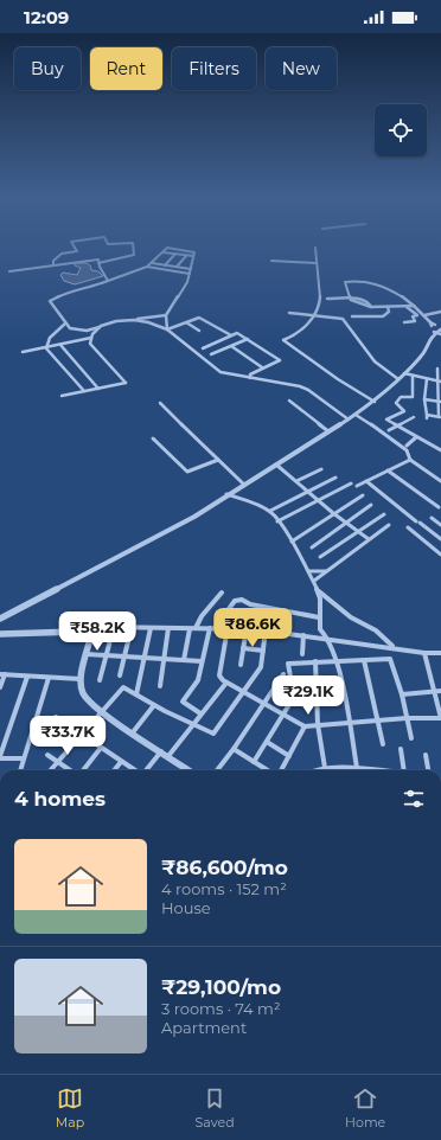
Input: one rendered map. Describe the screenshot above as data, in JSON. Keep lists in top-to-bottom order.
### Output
{
  "page": {
    "status": "12:09",
    "chip": [
      "Buy",
      "Rent",
      "Filters",
      "New"
    ],
    "price": [
      "₹86.6K",
      "₹58.2K",
      "₹29.1K",
      "₹33.7K"
    ],
    "heading": "4 homes",
    "list": [
      {
        "name": "₹86,600/mo",
        "note": "4 rooms · 152 m² · House"
      },
      {
        "name": "₹29,100/mo",
        "note": "3 rooms · 74 m² · Apartment"
      }
    ],
    "tabs": ["Map", "Saved", "Home"]
  }
}
